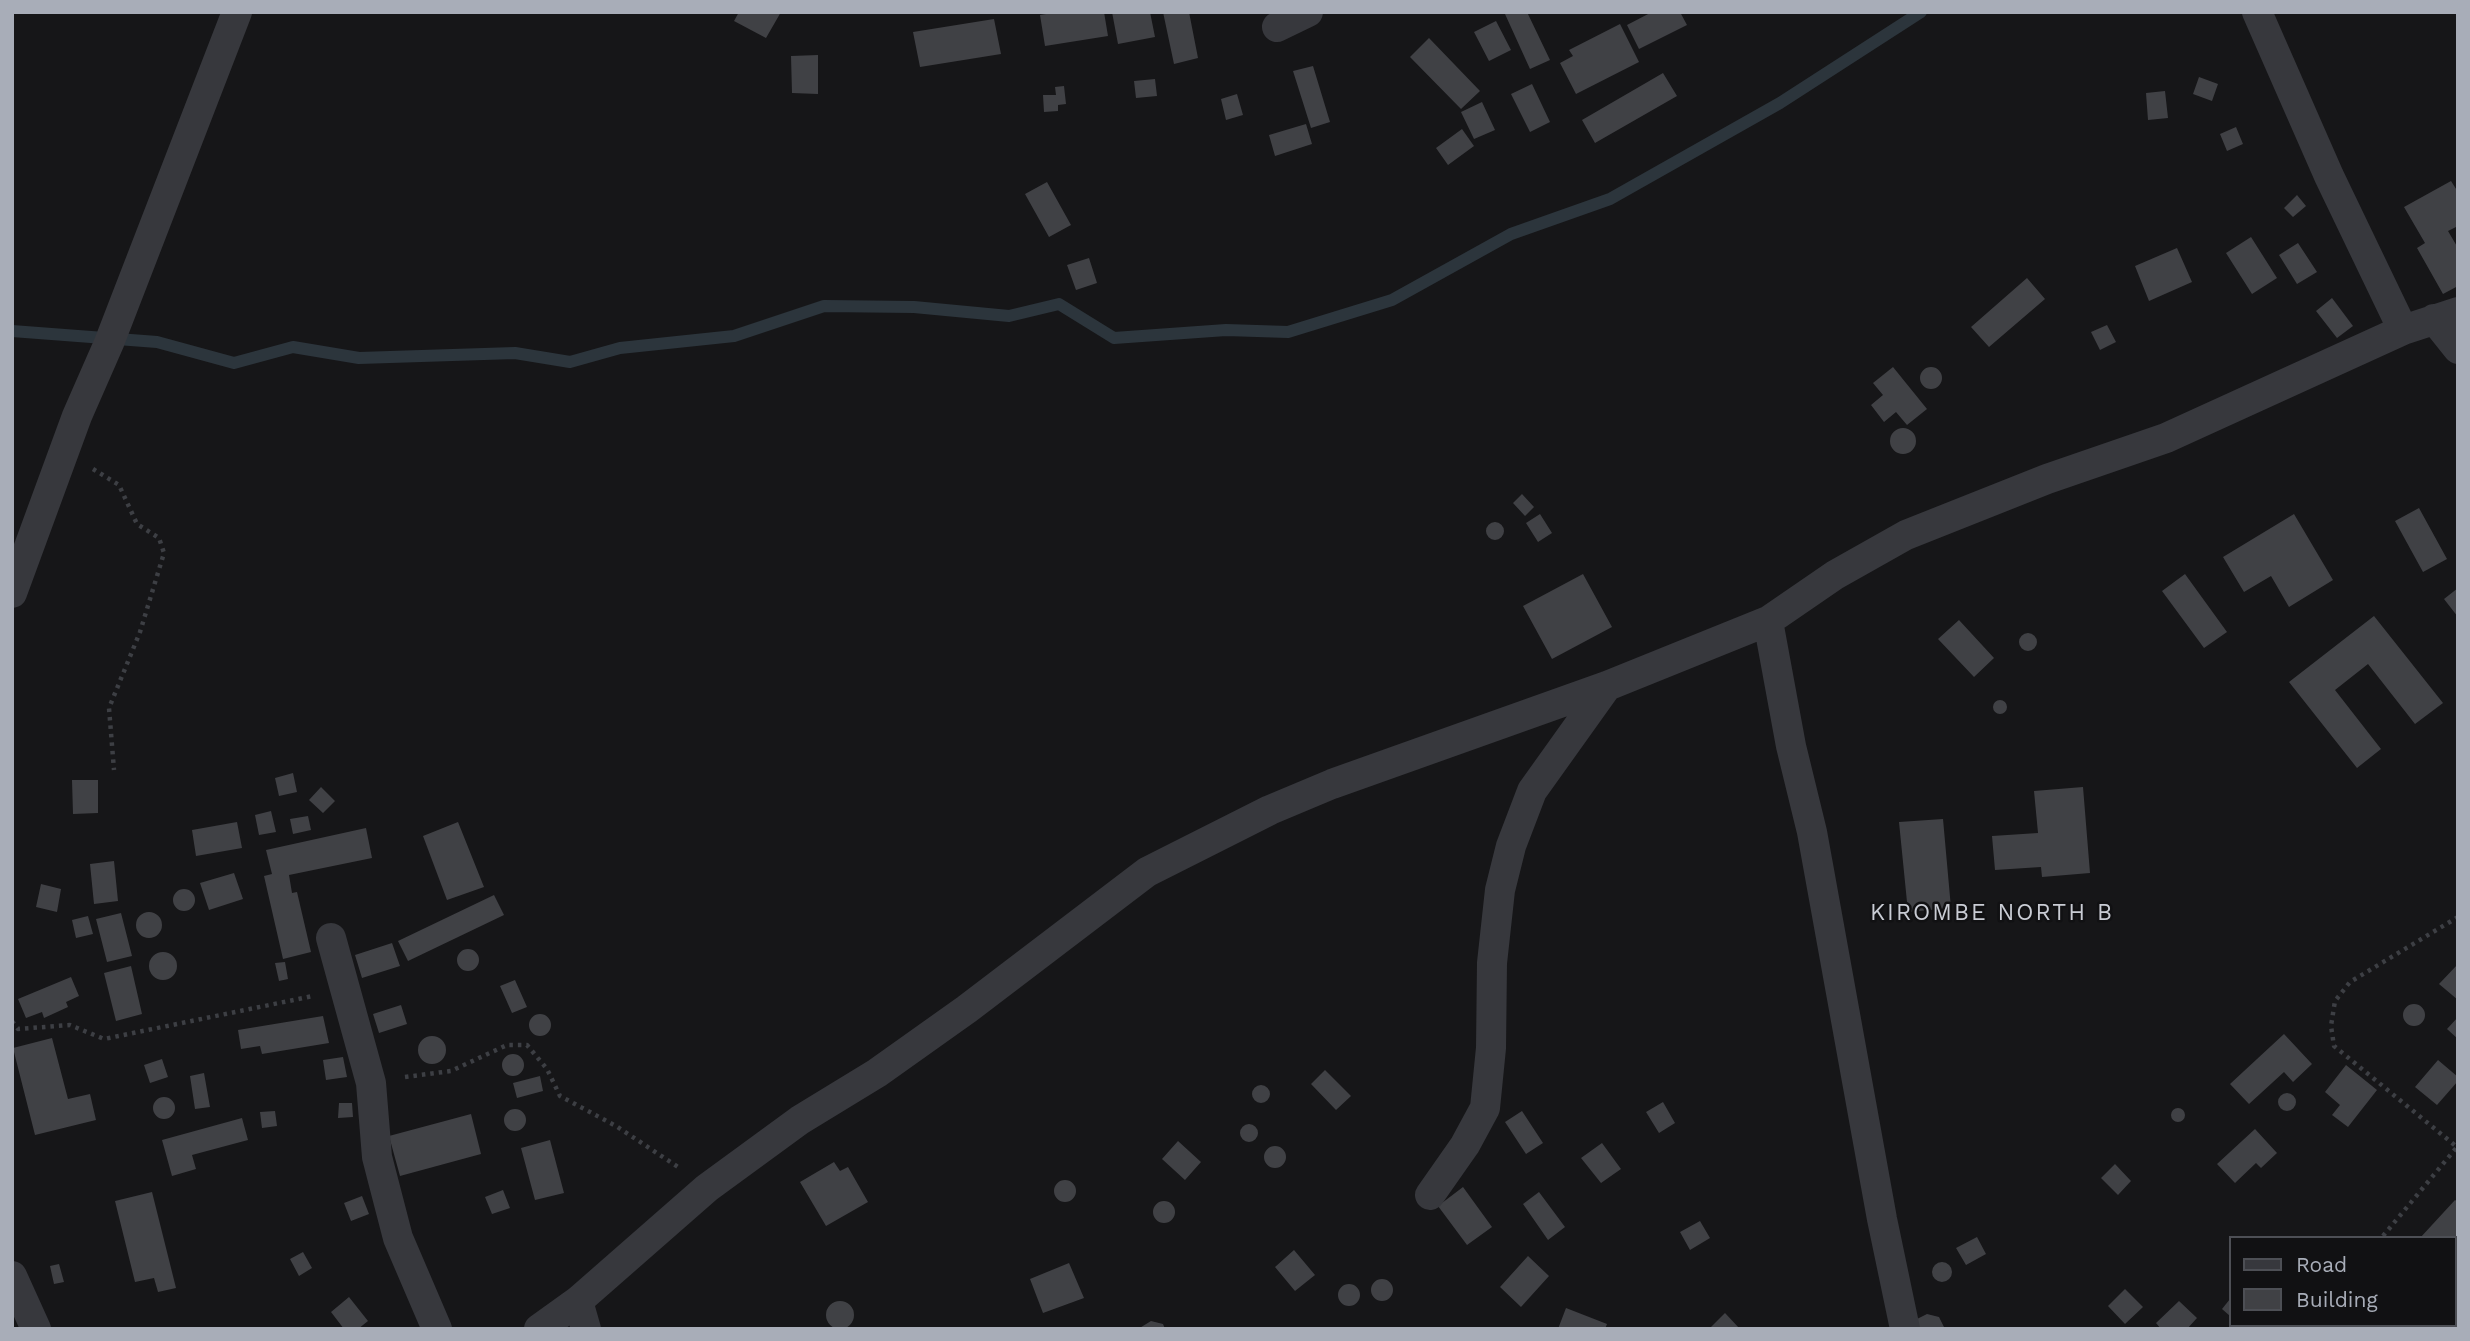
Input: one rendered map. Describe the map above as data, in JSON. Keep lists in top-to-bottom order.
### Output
{
  "districts": ["KIROMBE NORTH B"],
  "legend": ["Road", "Building"]
}
